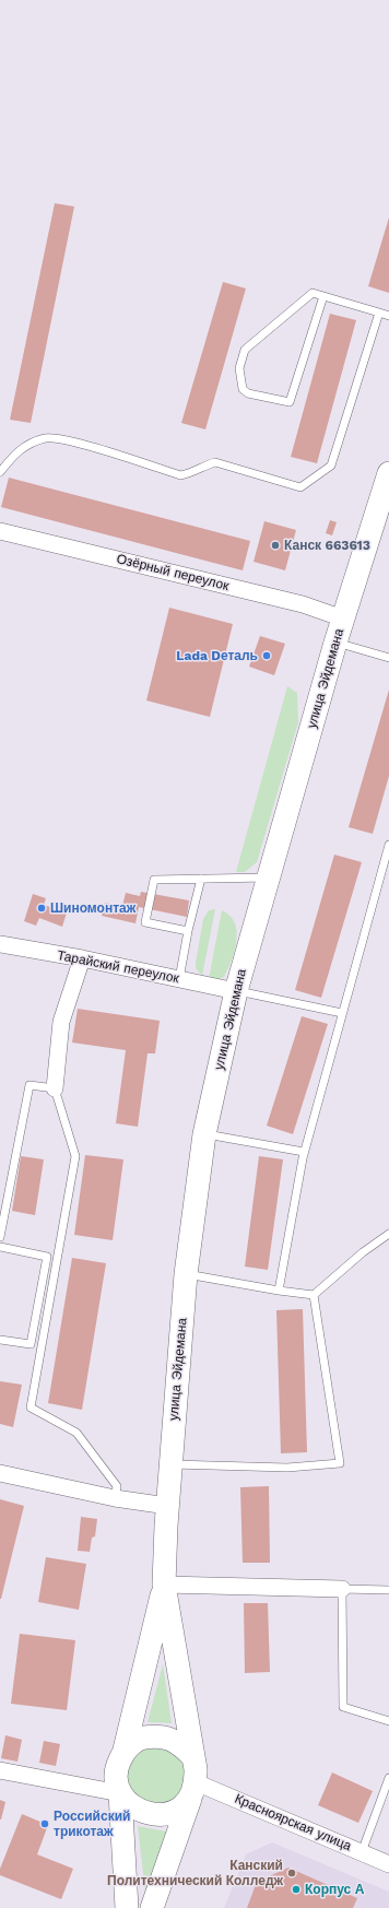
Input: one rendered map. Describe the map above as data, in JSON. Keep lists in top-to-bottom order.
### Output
{
  "streets": {
    "main road": ["улица Эйдемана"],
    "street": ["Озёрный переулок", "Тарайский переулок", "Красноярская улица"]
  },
  "crossings": [
    ["Озёрный переулок", "улица Эйдемана"],
    ["улица Эйдемана", "Тарайский переулок"]
  ],
  "places": [
    "Канск 663613",
    "Lada Dеталь",
    "Шиномонтаж",
    "Российский трикотаж",
    "Канский Политехнический Колледж",
    "Корпус А"
  ]
}
